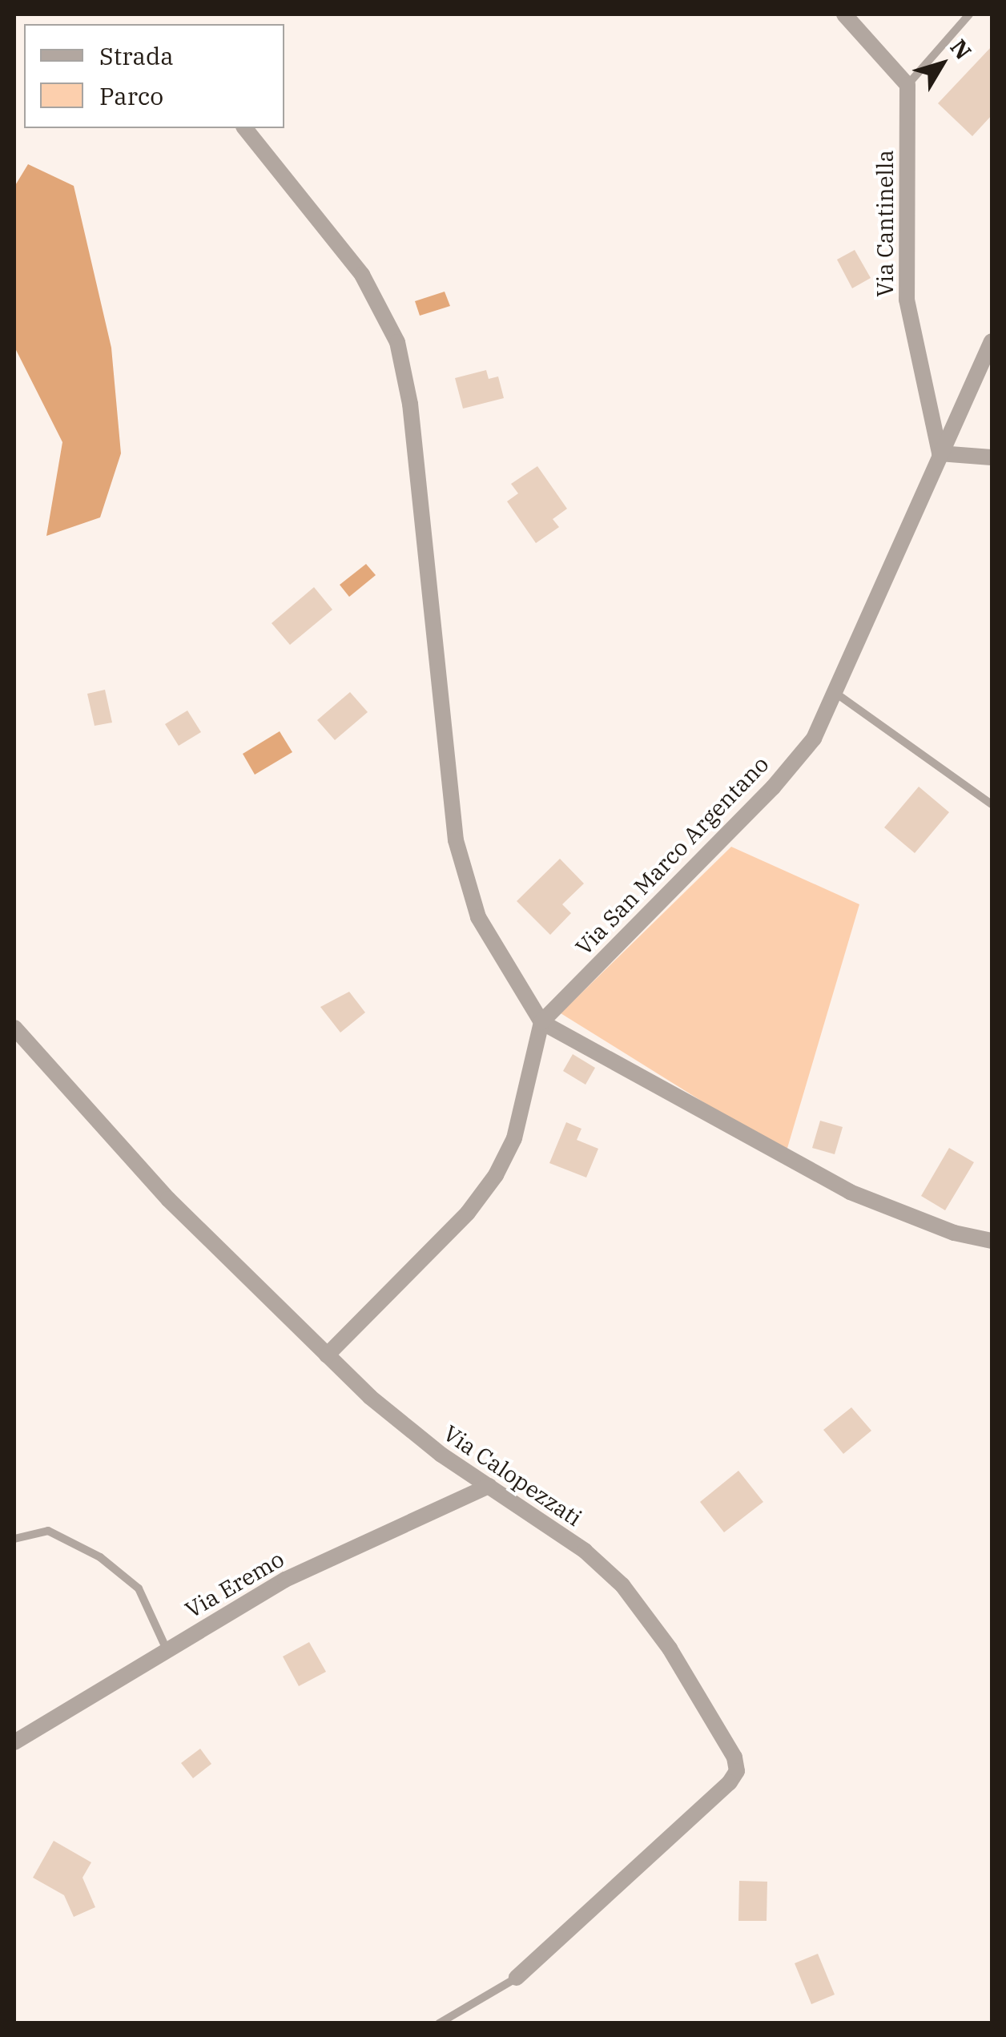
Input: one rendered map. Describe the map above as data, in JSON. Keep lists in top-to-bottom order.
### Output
{
  "streets": {
    "street": [
      "Via Cantinella",
      "Via San Marco Argentano",
      "Via Calopezzati",
      "Via Eremo"
    ]
  },
  "crossings": [
    ["Via Cantinella", "Via San Marco Argentano"],
    ["Via Calopezzati", "Via Eremo"]
  ],
  "legend": ["Strada", "Parco"],
  "north": "top right"
}
